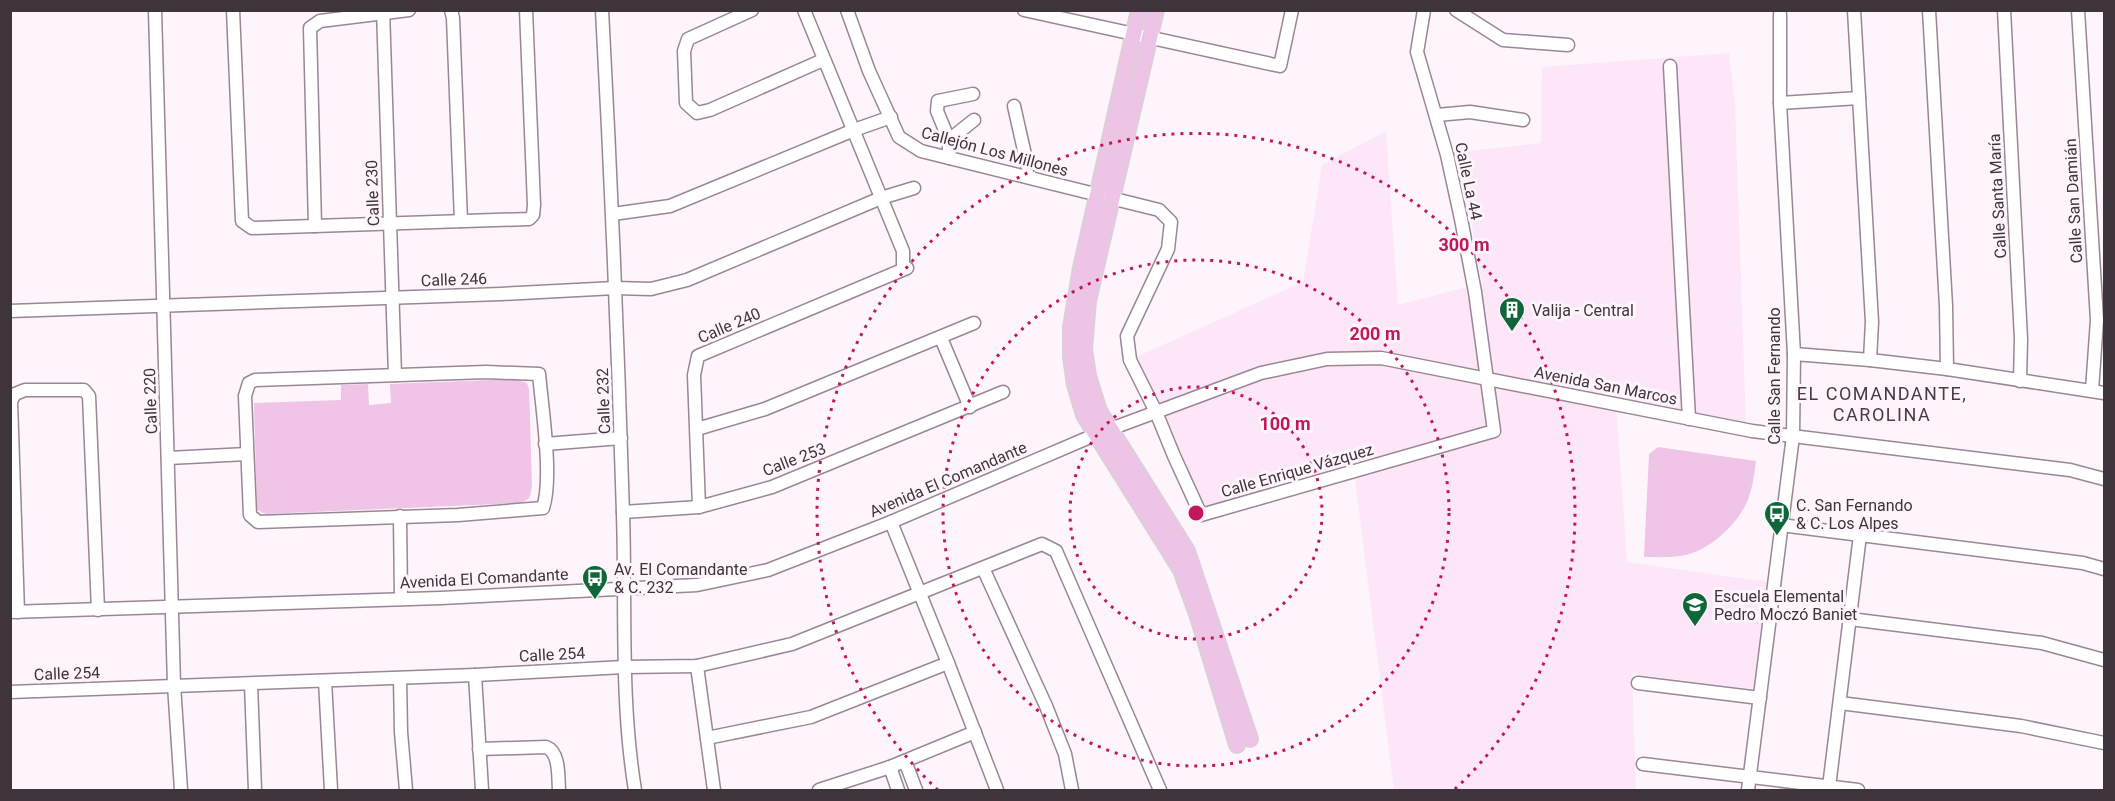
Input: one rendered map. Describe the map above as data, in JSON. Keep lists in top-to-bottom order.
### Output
{
  "streets": {
    "street": [
      "Callejón Los Millones",
      "Calle La 44",
      "Calle 230",
      "Calle Santa María",
      "Calle San Damián",
      "Calle 246",
      "Calle 240",
      "Calle San Fernando",
      "Avenida San Marcos",
      "Calle 220",
      "Calle 232",
      "Calle 253",
      "Calle Enrique Vázquez",
      "Avenida El Comandante",
      "Calle 254"
    ]
  },
  "crossings": [
    ["Callejón Los Millones", "Calle Enrique Vázquez"],
    ["Calle La 44", "Avenida San Marcos"],
    ["Calle La 44", "Calle Enrique Vázquez"],
    ["Calle 230", "Calle 246"],
    ["Calle 246", "Calle 240"],
    ["Calle 246", "Calle 220"],
    ["Calle 246", "Calle 232"],
    ["Calle 240", "Calle 253"],
    ["Calle San Fernando", "Avenida San Marcos"],
    ["Avenida San Marcos", "Calle Enrique Vázquez"],
    ["Avenida San Marcos", "Avenida El Comandante"],
    ["Calle 220", "Avenida El Comandante"],
    ["Calle 220", "Calle 254"],
    ["Calle 232", "Calle 253"],
    ["Calle 232", "Avenida El Comandante"],
    ["Calle 232", "Calle 254"]
  ],
  "districts": ["EL COMANDANTE, CAROLINA"],
  "places": {
    "building": ["Valija - Central"],
    "bus stop": ["C. San Fernando & C. Los Alpes", "Av. El Comandante & C. 232"],
    "school or university": ["Escuela Elemental Pedro Moczó Baniet"]
  },
  "rings": ["300 m", "200 m", "100 m"]
}
